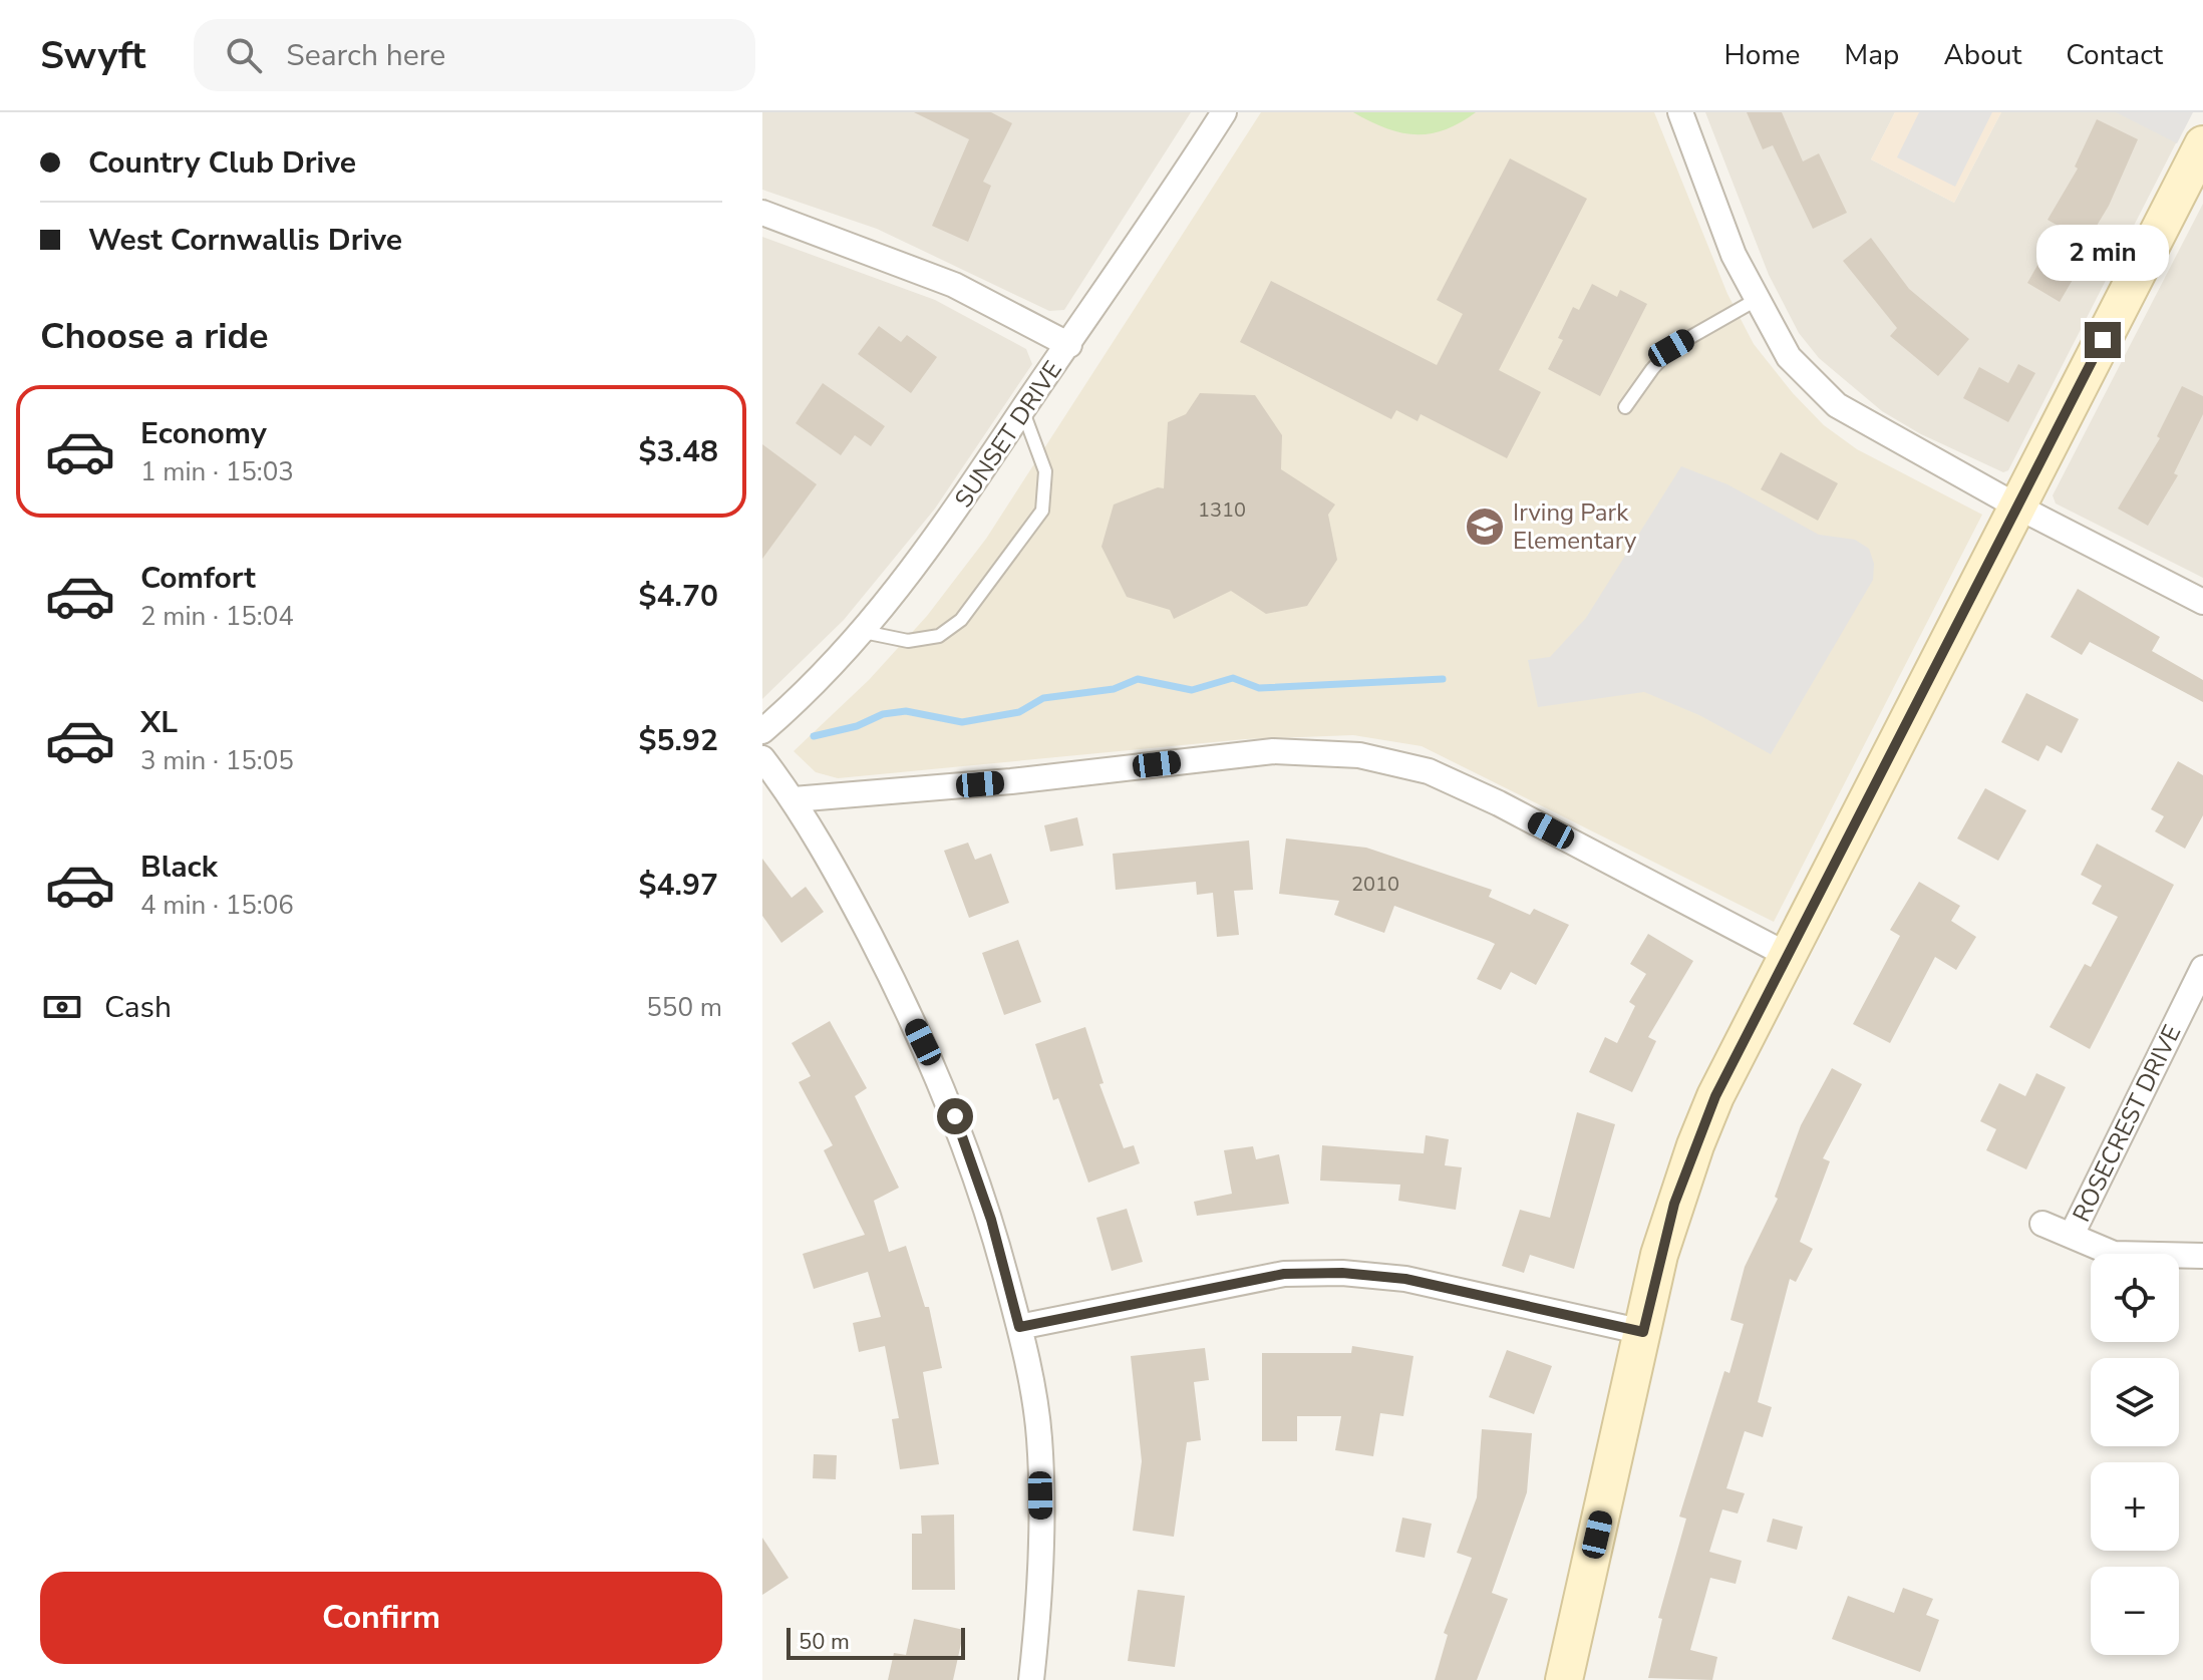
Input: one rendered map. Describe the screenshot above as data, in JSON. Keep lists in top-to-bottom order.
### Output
{
  "streets": {
    "street": ["SUNSET DRIVE", "ROSECREST DRIVE"]
  },
  "places": {
    "school or university": ["Irving Park Elementary"]
  },
  "house_numbers": ["1310", "2010"],
  "scale_bar": "50 m",
  "page": {
    "header": "Swyft",
    "search": "Search here",
    "nav": [
      "Home",
      "Map",
      "About",
      "Contact"
    ],
    "banner": ["Country Club Drive", "West Cornwallis Drive"],
    "bubble": "2 min",
    "heading": "Choose a ride",
    "list": [
      {
        "name": "Economy",
        "note": "1 min · 15:03",
        "value": "$3.48"
      },
      {
        "name": "Comfort",
        "note": "2 min · 15:04",
        "value": "$4.70"
      },
      {
        "name": "XL",
        "note": "3 min · 15:05",
        "value": "$5.92"
      },
      {
        "name": "Black",
        "note": "4 min · 15:06",
        "value": "$4.97"
      }
    ],
    "pay": ["Cash", "550 m"],
    "map_buttons": ["+", "−"],
    "buttons": "Confirm",
    "scale": "50 m"
  }
}
